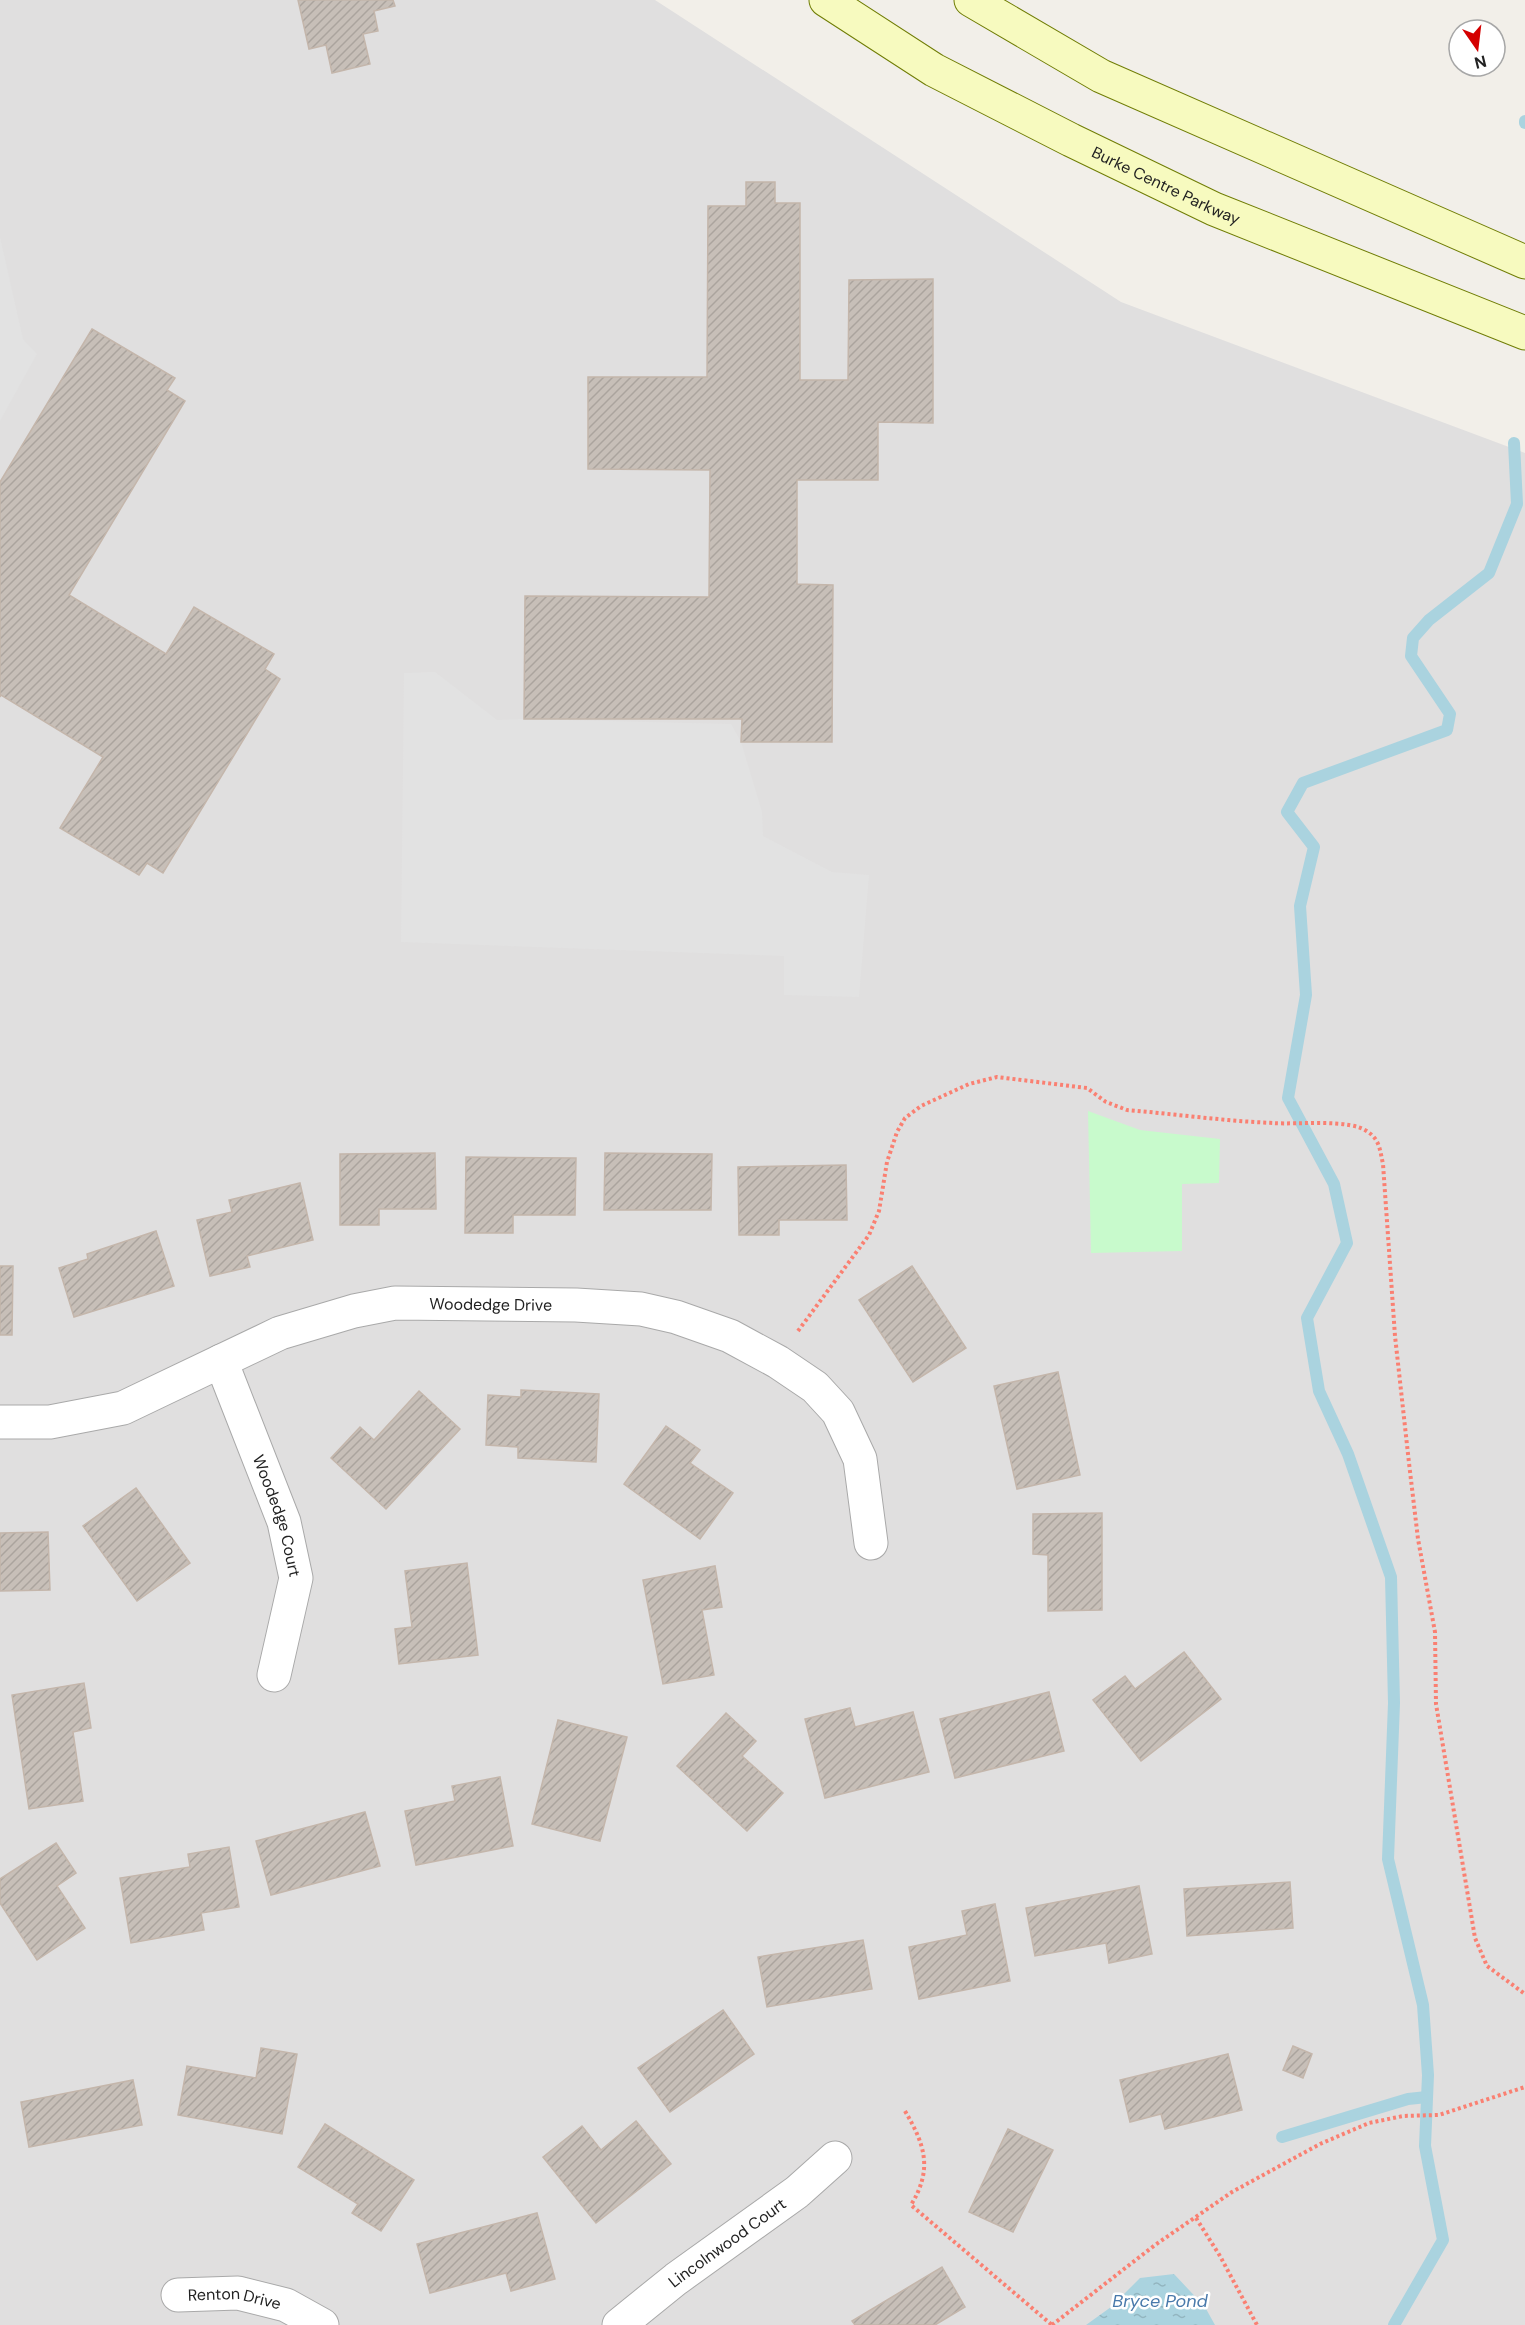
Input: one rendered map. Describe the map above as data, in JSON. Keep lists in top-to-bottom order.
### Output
{
  "streets": {
    "main road": ["Burke Centre Parkway"],
    "street": [
      "Woodedge Drive",
      "Woodedge Court",
      "Lincolnwood Court",
      "Renton Drive"
    ]
  },
  "crossings": [
    ["Woodedge Drive", "Woodedge Court"]
  ],
  "water": ["Bryce Pond"],
  "north": "bottom"
}
